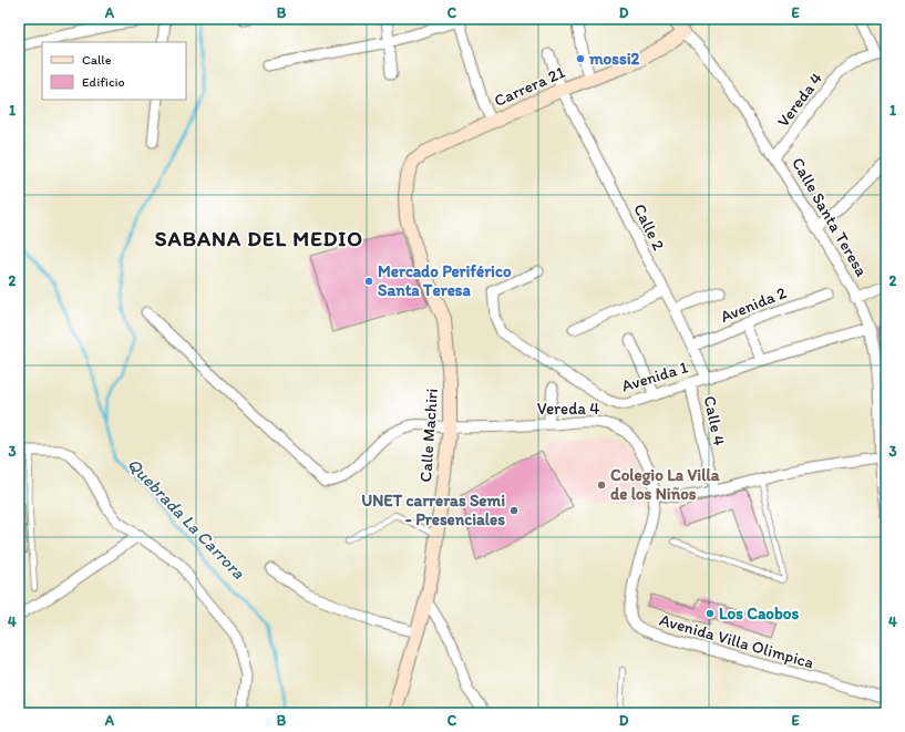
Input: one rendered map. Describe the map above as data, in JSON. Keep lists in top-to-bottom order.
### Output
{
  "streets": {
    "street": [
      "Carrera 21",
      "Vereda 4",
      "Calle Santa Teresa",
      "Calle 2",
      "Avenida 2",
      "Avenida 1",
      "Calle 4",
      "Calle Machiri",
      "Avenida Villa Olimpica"
    ]
  },
  "crossings": [
    ["Carrera 21", "Calle Santa Teresa"],
    ["Carrera 21", "Calle 2"],
    ["Carrera 21", "Calle Machiri"],
    ["Vereda 4", "Calle Santa Teresa"],
    ["Vereda 4", "Calle Machiri"],
    ["Vereda 4", "Avenida Villa Olimpica"],
    ["Calle Santa Teresa", "Avenida 1"],
    ["Calle 2", "Avenida 2"],
    ["Calle 2", "Avenida 1"],
    ["Avenida 1", "Calle 4"]
  ],
  "districts": ["SABANA DEL MEDIO"],
  "water": ["Quebrada La Carrora"],
  "places": [
    "mossi2",
    "Mercado Periférico Santa Teresa",
    "Colegio La Villa de los Niños",
    "UNET carreras Semi - Presenciales",
    "Los Caobos"
  ],
  "legend": ["Calle", "Edificio"],
  "grid": {
    "columns": [
      "A",
      "B",
      "C",
      "D",
      "E"
    ],
    "rows": [
      "1",
      "2",
      "3",
      "4"
    ]
  }
}
